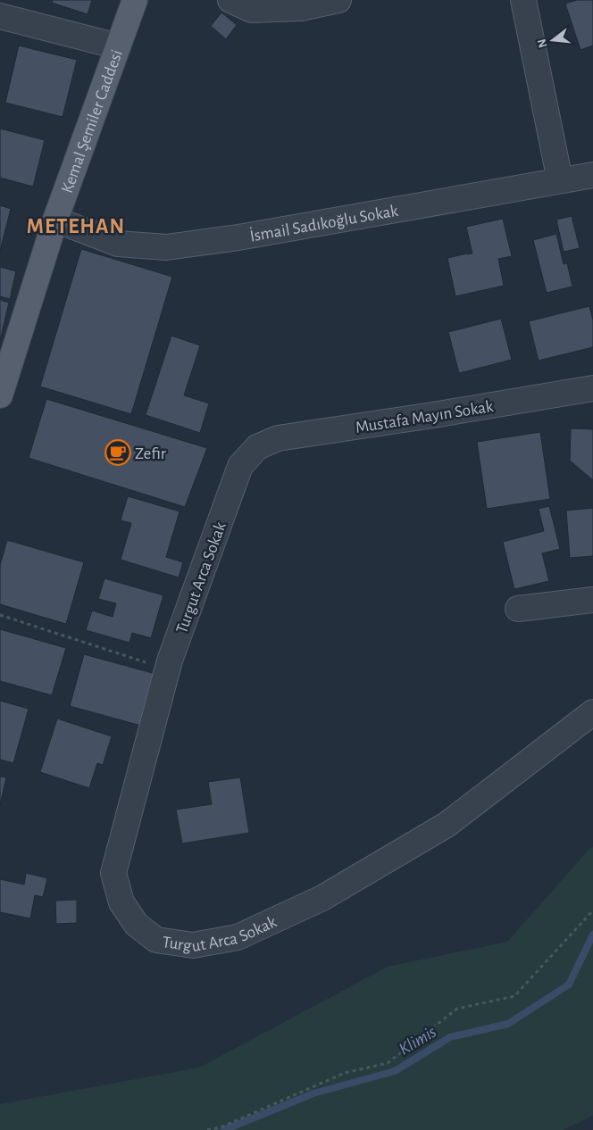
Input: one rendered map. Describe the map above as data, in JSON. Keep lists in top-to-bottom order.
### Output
{
  "streets": {
    "main road": ["Kemal Şemiler Caddesi"],
    "street": ["İsmail Sadıkoğlu Sokak", "Mustafa Mayın Sokak", "Turgut Arca Sokak"]
  },
  "crossings": [
    ["Kemal Şemiler Caddesi", "İsmail Sadıkoğlu Sokak"],
    ["Mustafa Mayın Sokak", "Turgut Arca Sokak"]
  ],
  "districts": ["METEHAN"],
  "water": ["Klimis"],
  "places": {
    "cafe": ["Zefir"]
  },
  "north": "left"
}
